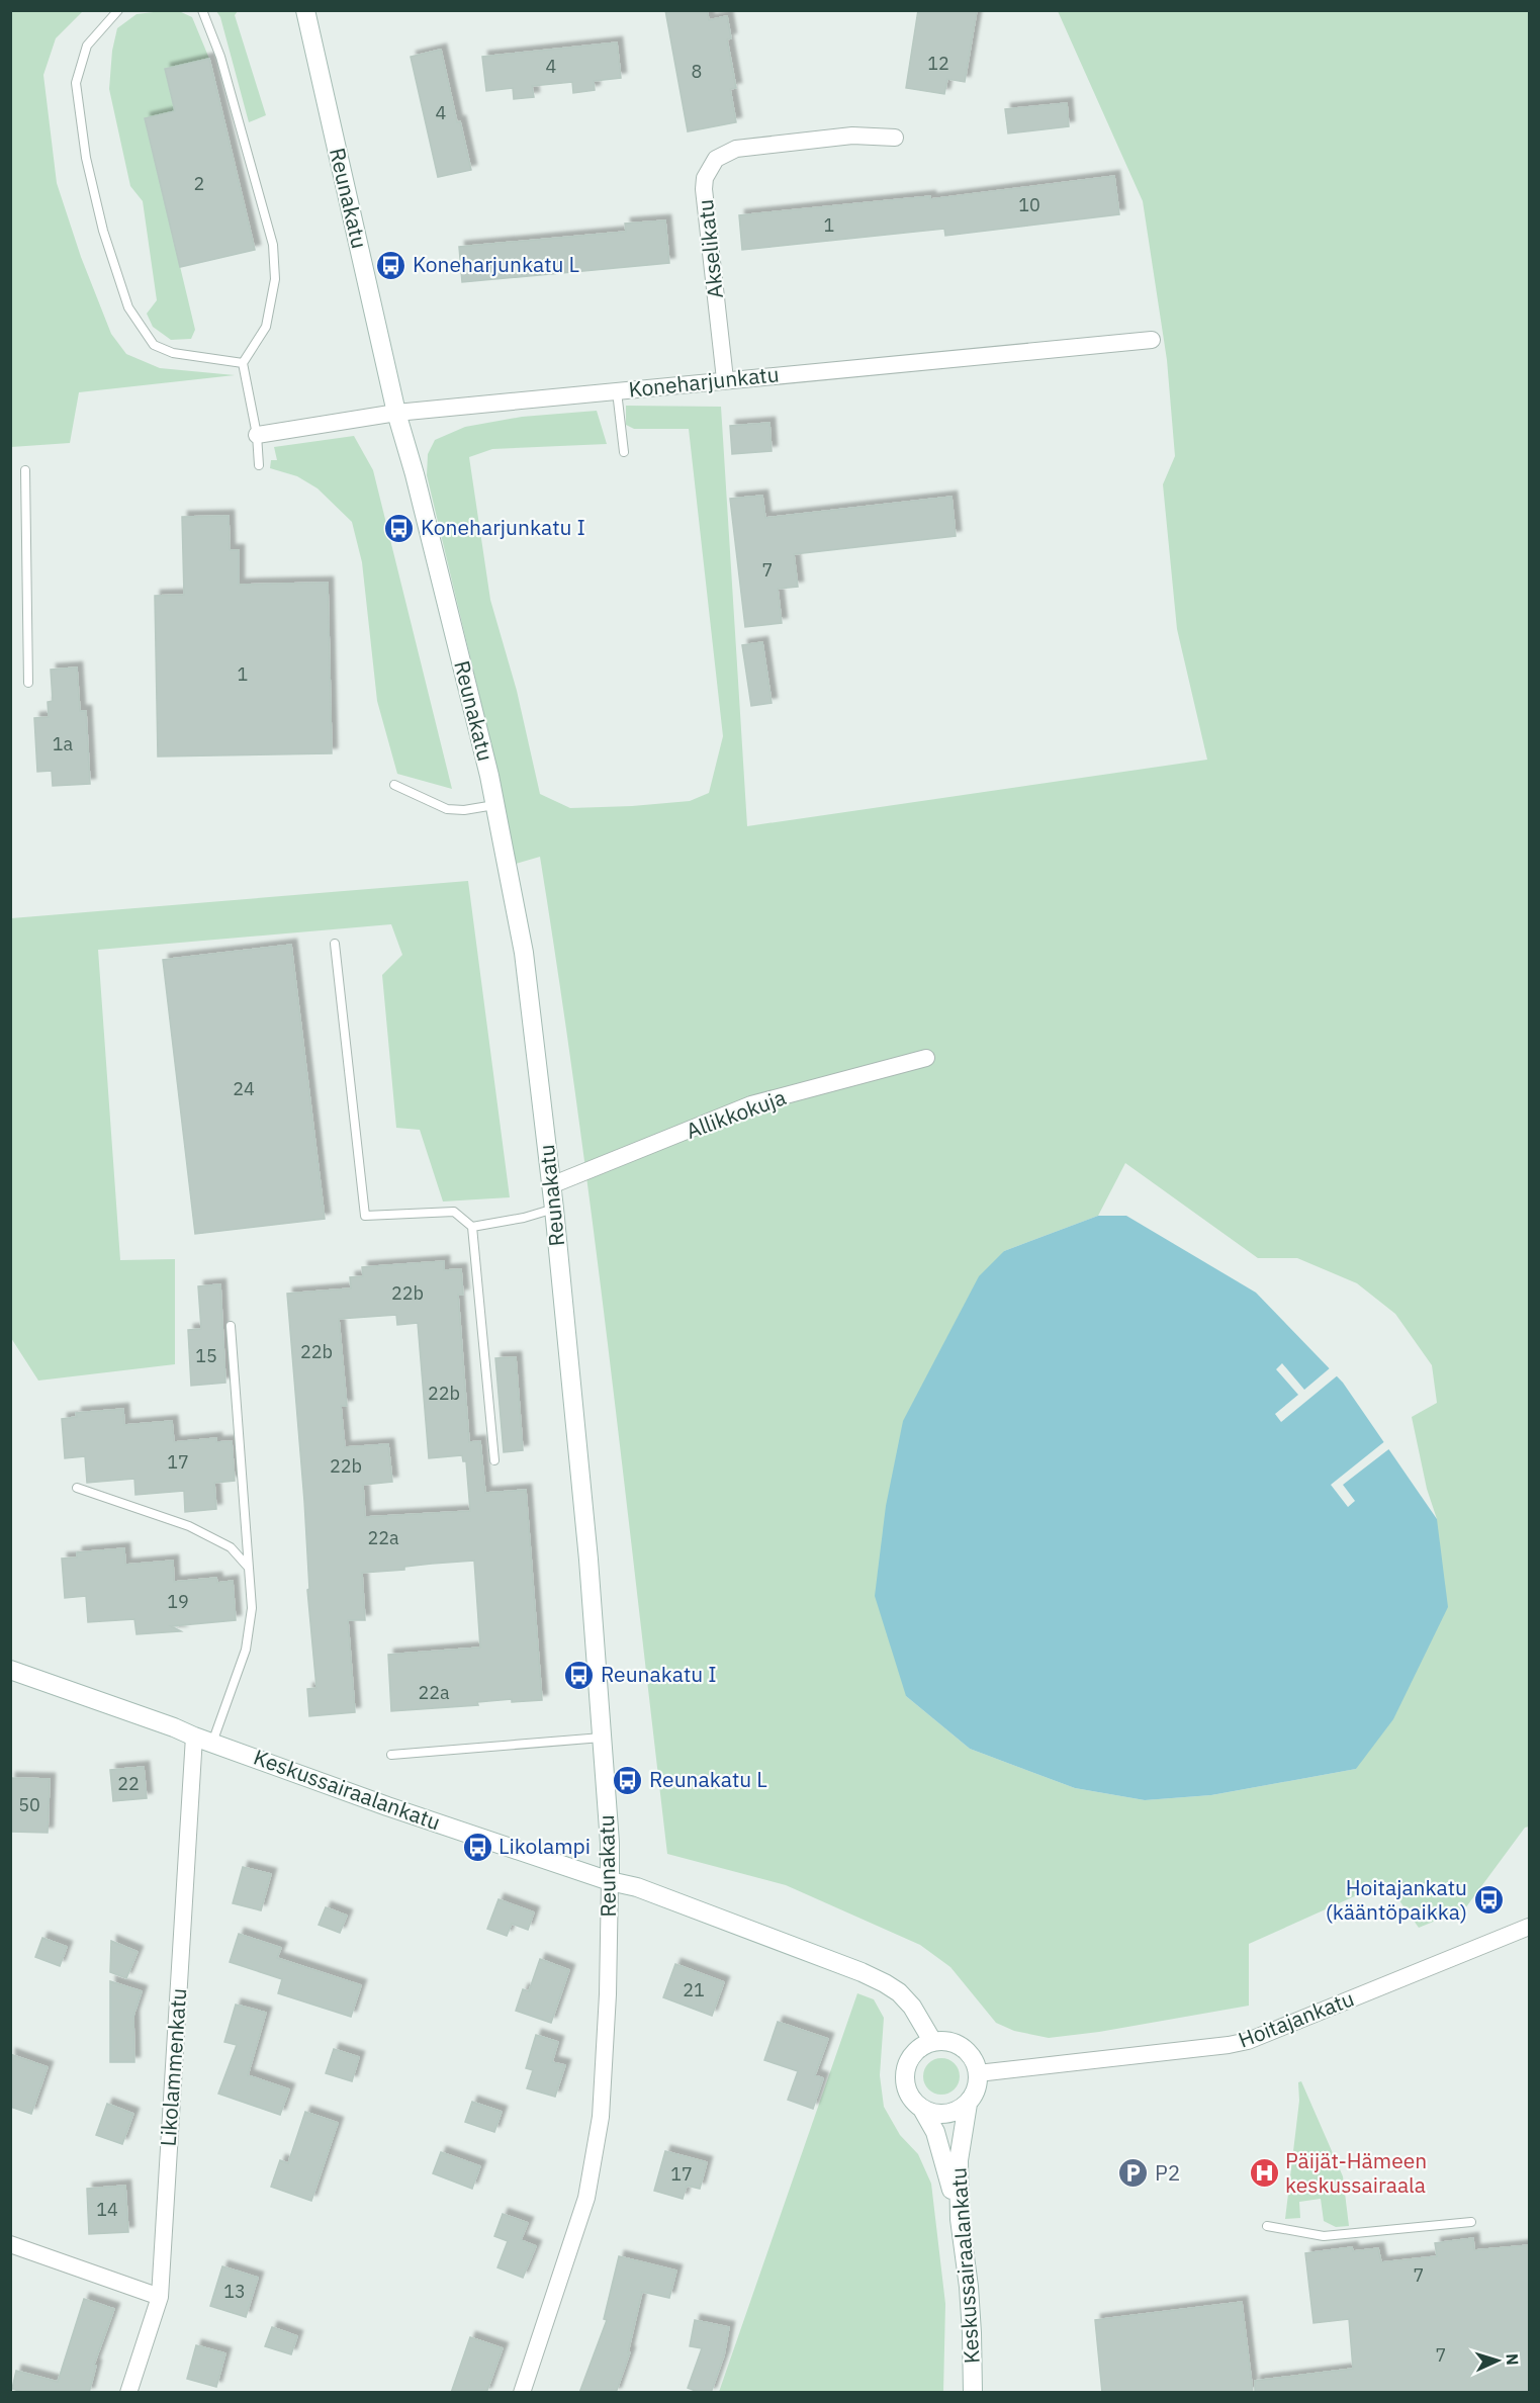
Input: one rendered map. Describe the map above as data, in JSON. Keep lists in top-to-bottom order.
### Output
{
  "streets": {
    "street": [
      "Reunakatu",
      "Akselikatu",
      "Koneharjunkatu",
      "Allikkokuja",
      "Keskussairaalankatu",
      "Hoitajankatu",
      "Likolammenkatu"
    ]
  },
  "crossings": [
    ["Reunakatu", "Koneharjunkatu"],
    ["Reunakatu", "Allikkokuja"],
    ["Reunakatu", "Keskussairaalankatu"],
    ["Akselikatu", "Koneharjunkatu"],
    ["Keskussairaalankatu", "Hoitajankatu"],
    ["Keskussairaalankatu", "Likolammenkatu"]
  ],
  "places": {
    "bus stop": [
      "Koneharjunkatu L",
      "Koneharjunkatu I",
      "Reunakatu I",
      "Reunakatu L",
      "Likolampi",
      "Hoitajankatu (kääntöpaikka)"
    ],
    "parking": ["P2"],
    "hospital": ["Päijät-Hämeen keskussairaala"]
  },
  "house_numbers": [
    "12",
    "4",
    "8",
    "4",
    "2",
    "10",
    "1",
    "7",
    "1",
    "1a",
    "24",
    "22b",
    "22b",
    "15",
    "22b",
    "17",
    "22b",
    "22a",
    "19",
    "22a",
    "22",
    "50",
    "21",
    "17",
    "14",
    "7",
    "13",
    "7"
  ],
  "north": "right"
}
